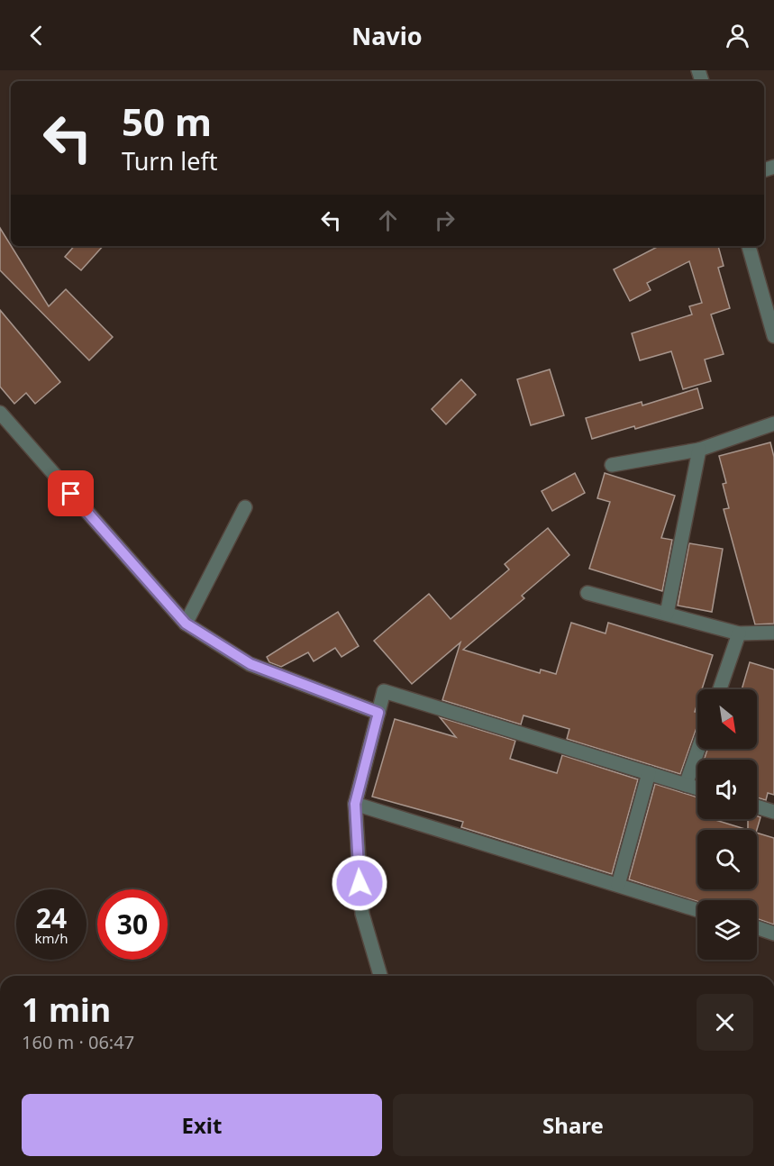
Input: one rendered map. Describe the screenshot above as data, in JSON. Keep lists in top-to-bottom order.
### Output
{
  "north": "bottom right",
  "page": {
    "header": "Navio",
    "turn": ["50 m", "Turn left"],
    "speed": "24 km/h",
    "limit": "30",
    "heading": ["1 min", "160 m · 06:47"],
    "buttons": ["Exit", "Share"]
  }
}
